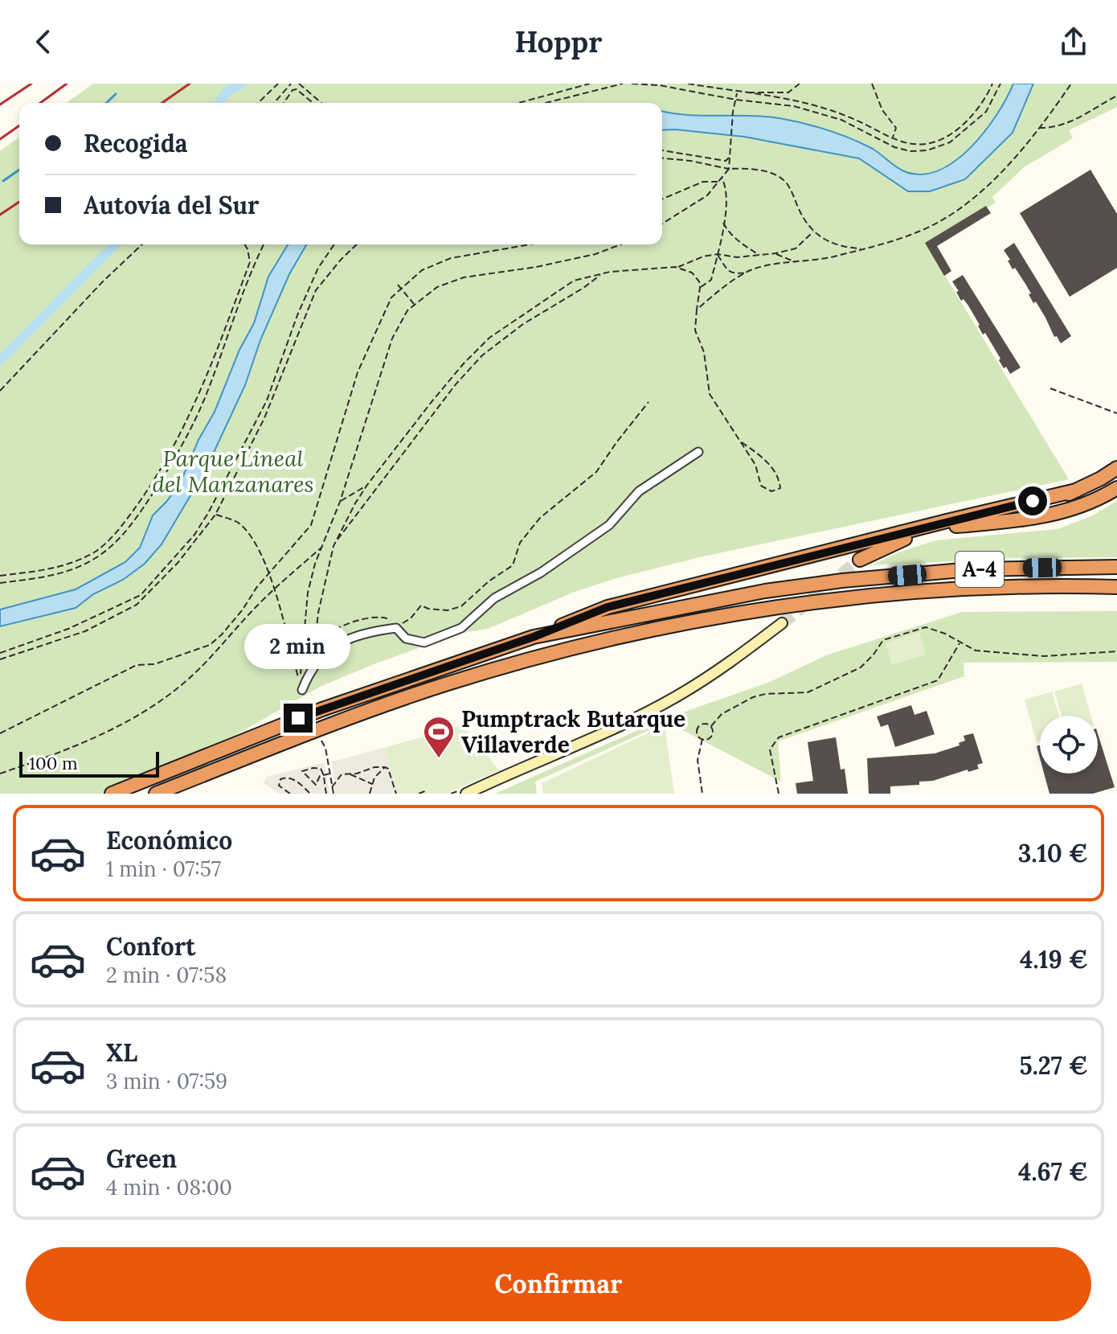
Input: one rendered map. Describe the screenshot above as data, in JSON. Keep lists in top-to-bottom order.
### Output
{
  "streets": {
    "highway": ["A-4"]
  },
  "parks": ["Parque Lineal del Manzanares"],
  "places": {
    "sports": ["Pumptrack Butarque Villaverde"]
  },
  "scale_bar": "100 m",
  "page": {
    "header": "Hoppr",
    "banner": ["Recogida", "Autovía del Sur"],
    "bubble": "2 min",
    "scale": "100 m",
    "list": [
      {
        "name": "Económico",
        "note": "1 min · 07:57",
        "value": "3.10 €"
      },
      {
        "name": "Confort",
        "note": "2 min · 07:58",
        "value": "4.19 €"
      },
      {
        "name": "XL",
        "note": "3 min · 07:59",
        "value": "5.27 €"
      },
      {
        "name": "Green",
        "note": "4 min · 08:00",
        "value": "4.67 €"
      }
    ],
    "buttons": "Confirmar"
  }
}
